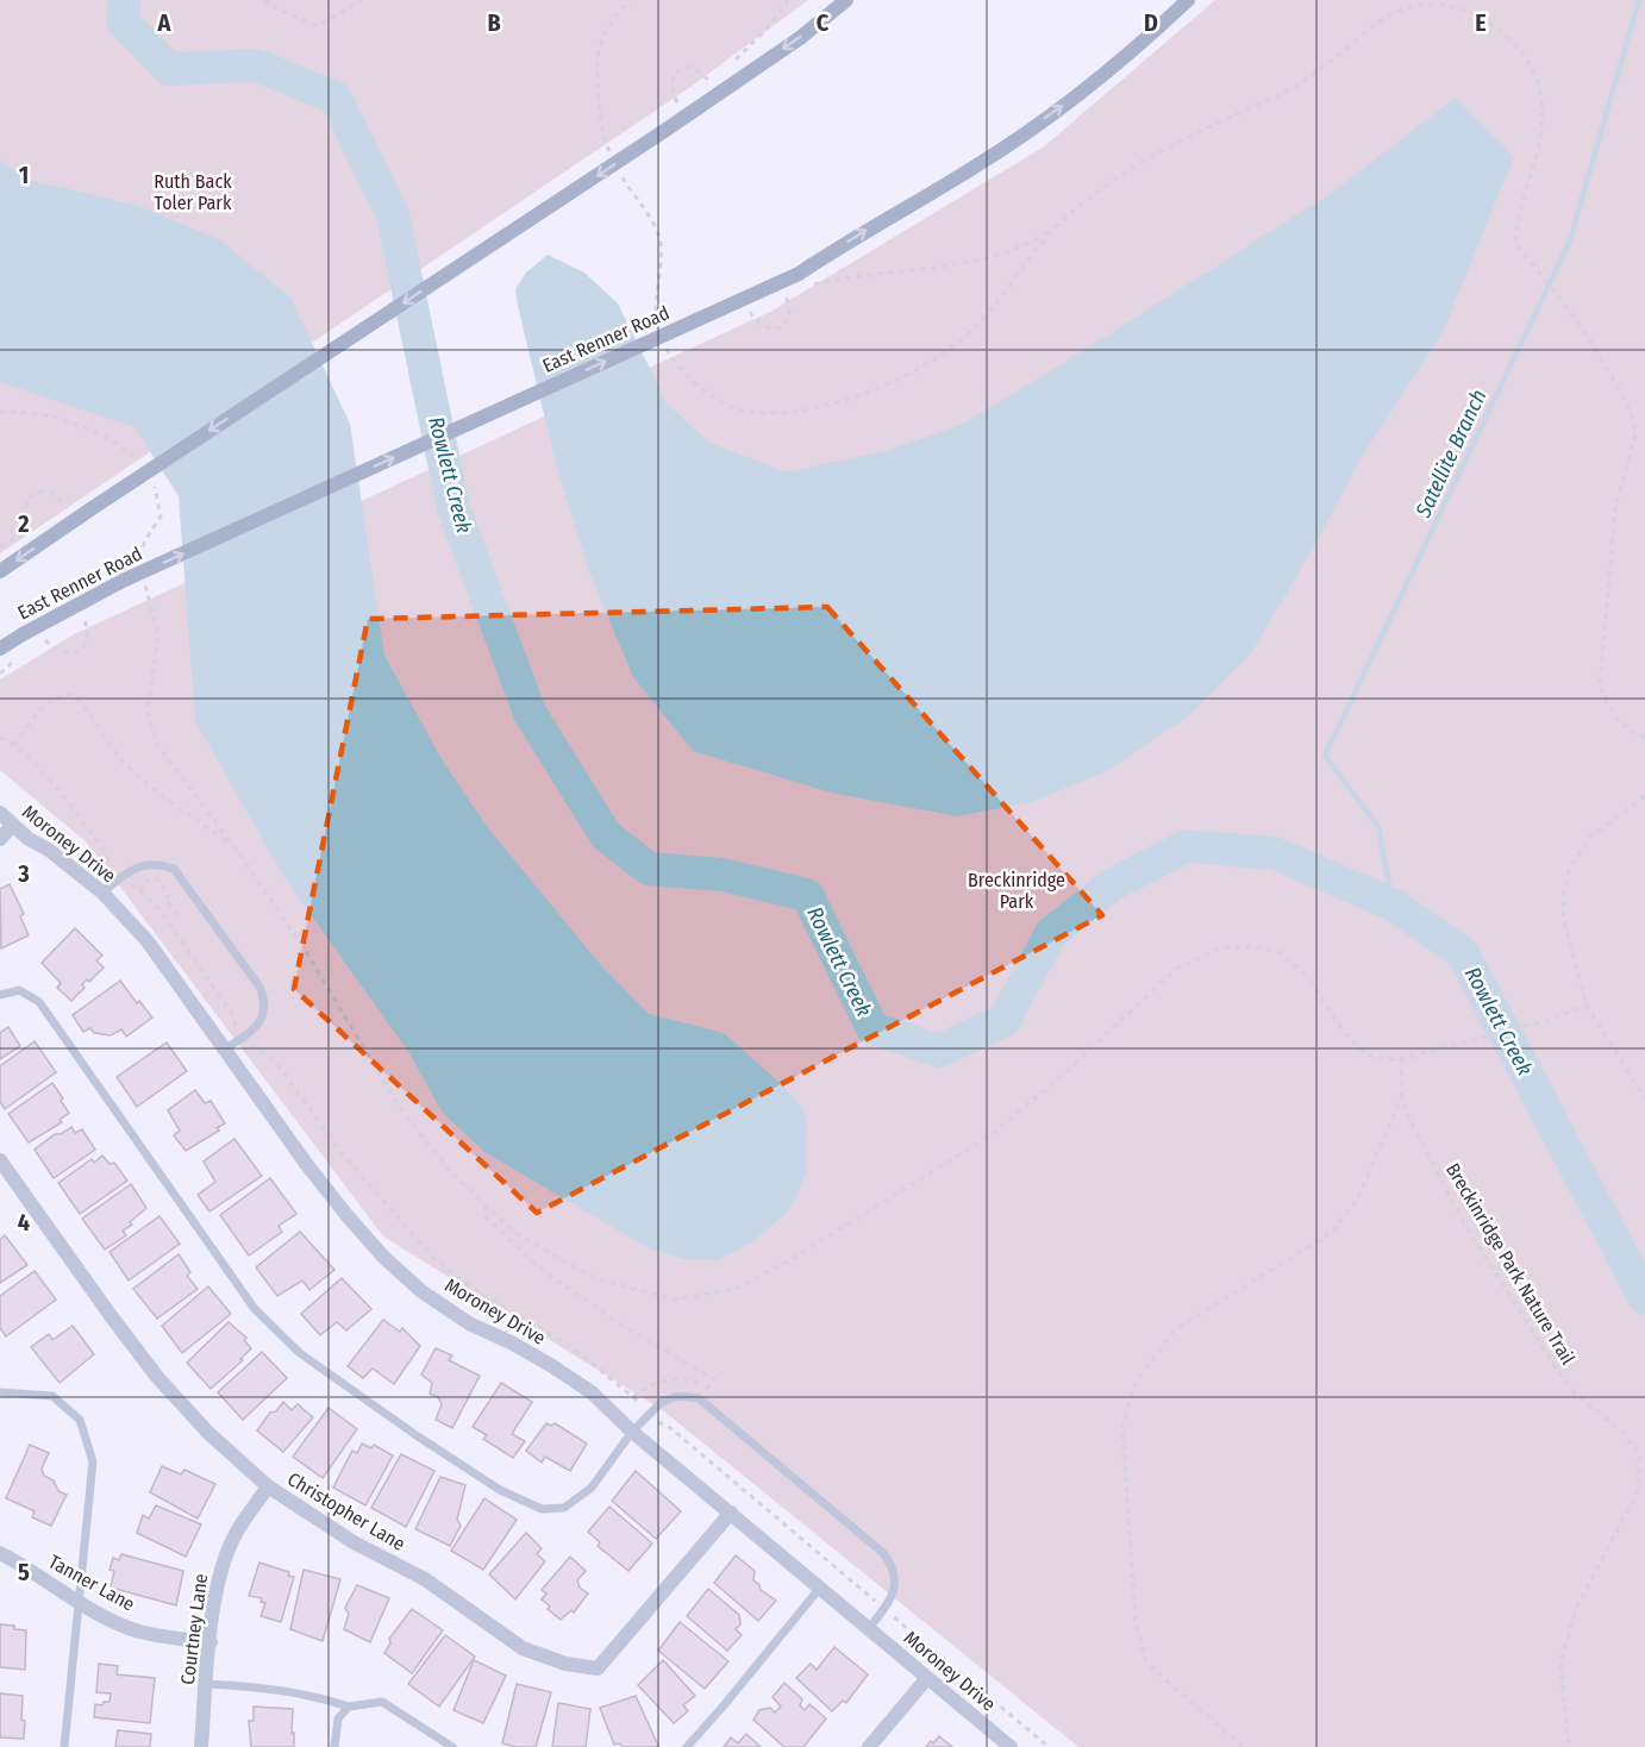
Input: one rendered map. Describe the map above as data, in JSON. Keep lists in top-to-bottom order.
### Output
{
  "streets": {
    "main road": ["East Renner Road"],
    "street": [
      "Moroney Drive",
      "Christopher Lane",
      "Tanner Lane",
      "Courtney Lane"
    ],
    "path": ["Breckinridge Park Nature Trail"]
  },
  "crossings": [
    ["Moroney Drive", "Christopher Lane"],
    ["Christopher Lane", "Courtney Lane"],
    ["Tanner Lane", "Courtney Lane"]
  ],
  "water": ["Satellite Branch", "Rowlett Creek"],
  "parks": ["Ruth Back Toler Park", "Breckinridge Park"],
  "grid": {
    "columns": [
      "A",
      "B",
      "C",
      "D",
      "E"
    ],
    "rows": [
      "1",
      "2",
      "3",
      "4",
      "5"
    ]
  }
}
